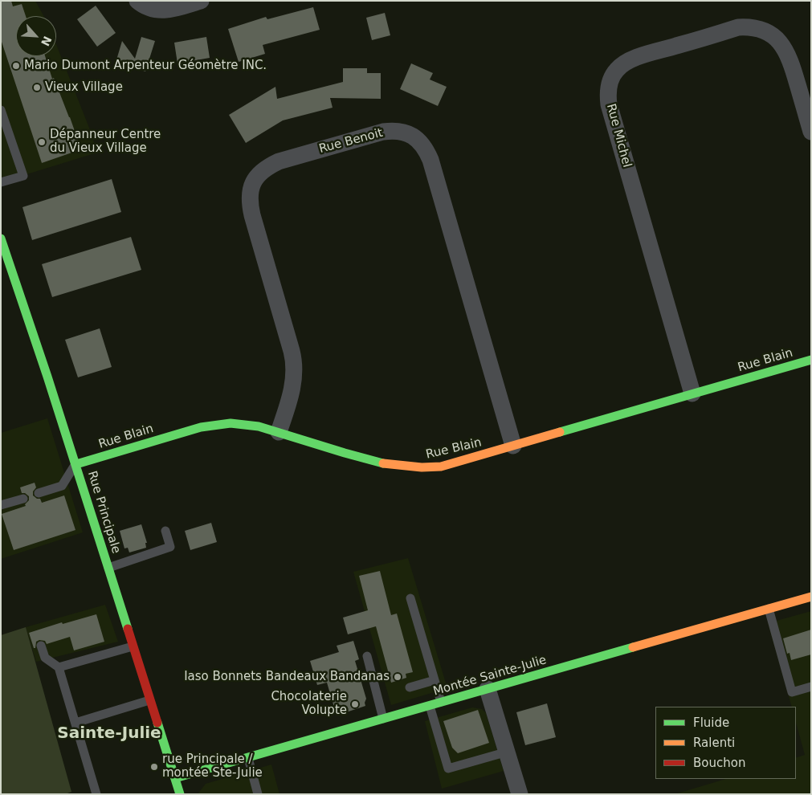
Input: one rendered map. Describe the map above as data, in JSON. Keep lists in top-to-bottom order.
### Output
{
  "streets": {
    "street": [
      "Rue Michel",
      "Rue Benoit",
      "Rue Blain",
      "Rue Principale",
      "Montée Sainte-Julie"
    ]
  },
  "crossings": [
    ["Rue Michel", "Rue Blain"],
    ["Rue Benoit", "Rue Blain"],
    ["Rue Blain", "Rue Principale"],
    ["Rue Principale", "Montée Sainte-Julie"]
  ],
  "districts": ["Sainte-Julie"],
  "places": [
    "Mario Dumont Arpenteur Géomètre INC.",
    "Vieux Village",
    "Dépanneur Centre du Vieux Village",
    "Iaso Bonnets Bandeaux Bandanas",
    "Chocolaterie Volupte",
    "rue Principale / montée Ste-Julie"
  ],
  "legend": ["Fluide", "Ralenti", "Bouchon"],
  "north": "bottom right"
}
